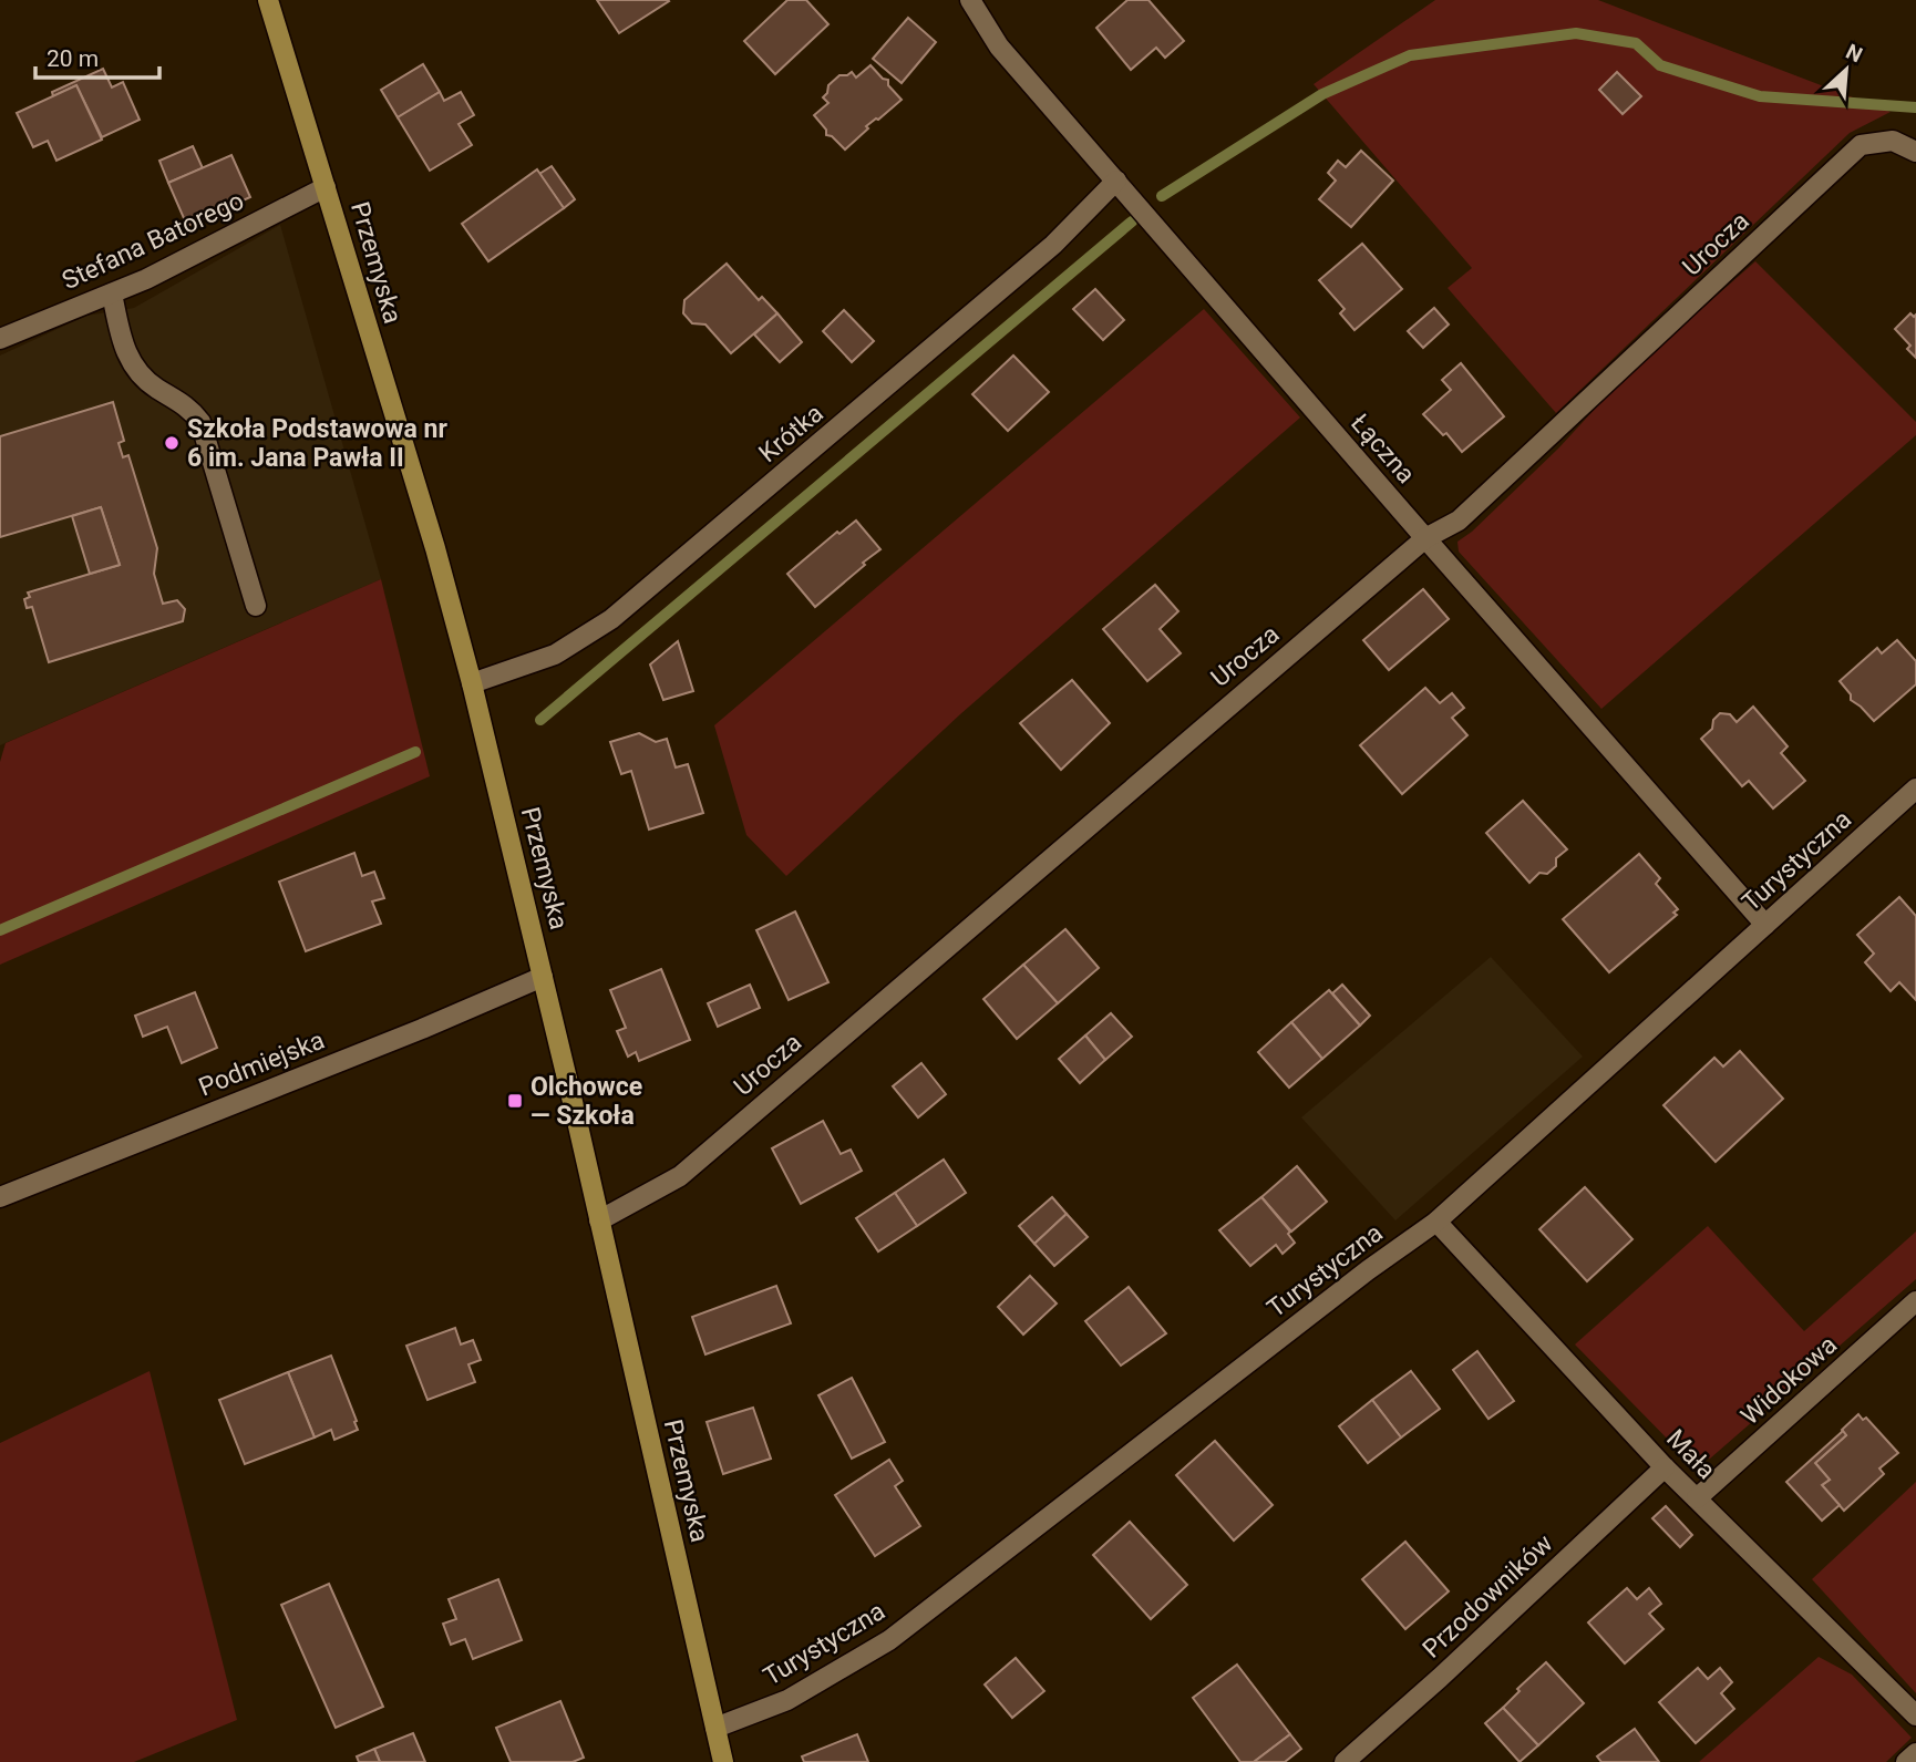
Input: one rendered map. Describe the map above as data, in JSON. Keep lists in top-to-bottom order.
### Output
{
  "streets": {
    "main road": ["Przemyska"],
    "street": [
      "Stefana Batorego",
      "Urocza",
      "Krótka",
      "Łączna",
      "Turystyczna",
      "Podmiejska",
      "Widokowa",
      "Mała",
      "Przodowników"
    ]
  },
  "crossings": [
    ["Stefana Batorego", "Przemyska"],
    ["Urocza", "Przemyska"],
    ["Urocza", "Łączna"],
    ["Przemyska", "Krótka"],
    ["Przemyska", "Turystyczna"],
    ["Przemyska", "Podmiejska"],
    ["Krótka", "Łączna"],
    ["Łączna", "Turystyczna"],
    ["Turystyczna", "Mała"],
    ["Widokowa", "Mała"],
    ["Mała", "Przodowników"]
  ],
  "places": {
    "other": ["Szkoła Podstawowa nr 6 im. Jana Pawła II"],
    "transit": ["Olchowce — Szkoła"]
  },
  "scale_bar": "20 m",
  "north": "top right"
}
